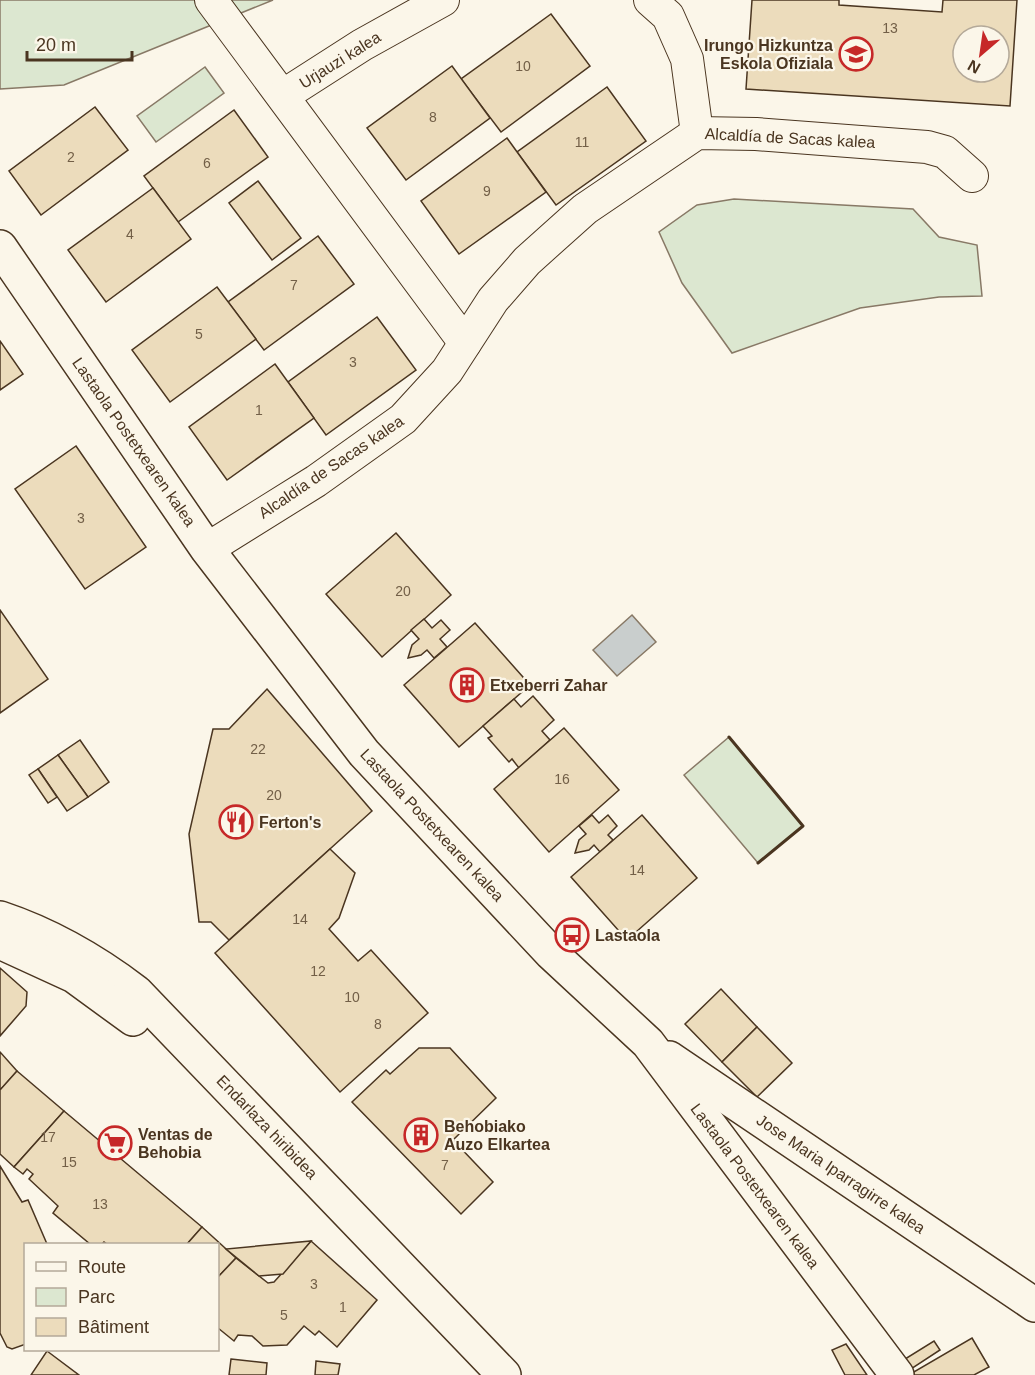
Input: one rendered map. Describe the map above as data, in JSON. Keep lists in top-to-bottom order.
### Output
{
  "streets": {
    "street": [
      "Urjauzi kalea",
      "Alcaldía de Sacas kalea",
      "Lastaola Postetxearen kalea",
      "Endarlaza hiribidea",
      "Jose Maria Iparragirre kalea"
    ]
  },
  "crossings": [
    ["Urjauzi kalea", "Alcaldía de Sacas kalea"],
    ["Alcaldía de Sacas kalea", "Lastaola Postetxearen kalea"],
    ["Lastaola Postetxearen kalea", "Jose Maria Iparragirre kalea"]
  ],
  "places": {
    "school or university": ["Irungo Hizkuntza Eskola Ofiziala"],
    "building": ["Etxeberri Zahar", "Behobiako Auzo Elkartea"],
    "restaurant": ["Ferton's"],
    "bus stop": ["Lastaola"],
    "supermarket": ["Ventas de Behobia"]
  },
  "house_numbers": [
    "13",
    "10",
    "8",
    "11",
    "2",
    "6",
    "9",
    "4",
    "7",
    "5",
    "3",
    "1",
    "3",
    "20",
    "22",
    "16",
    "20",
    "14",
    "14",
    "12",
    "10",
    "8",
    "17",
    "15",
    "7",
    "13",
    "3",
    "1",
    "5"
  ],
  "legend": ["Route", "Parc", "Bâtiment"],
  "scale_bar": "20 m",
  "north": "bottom left"
}
